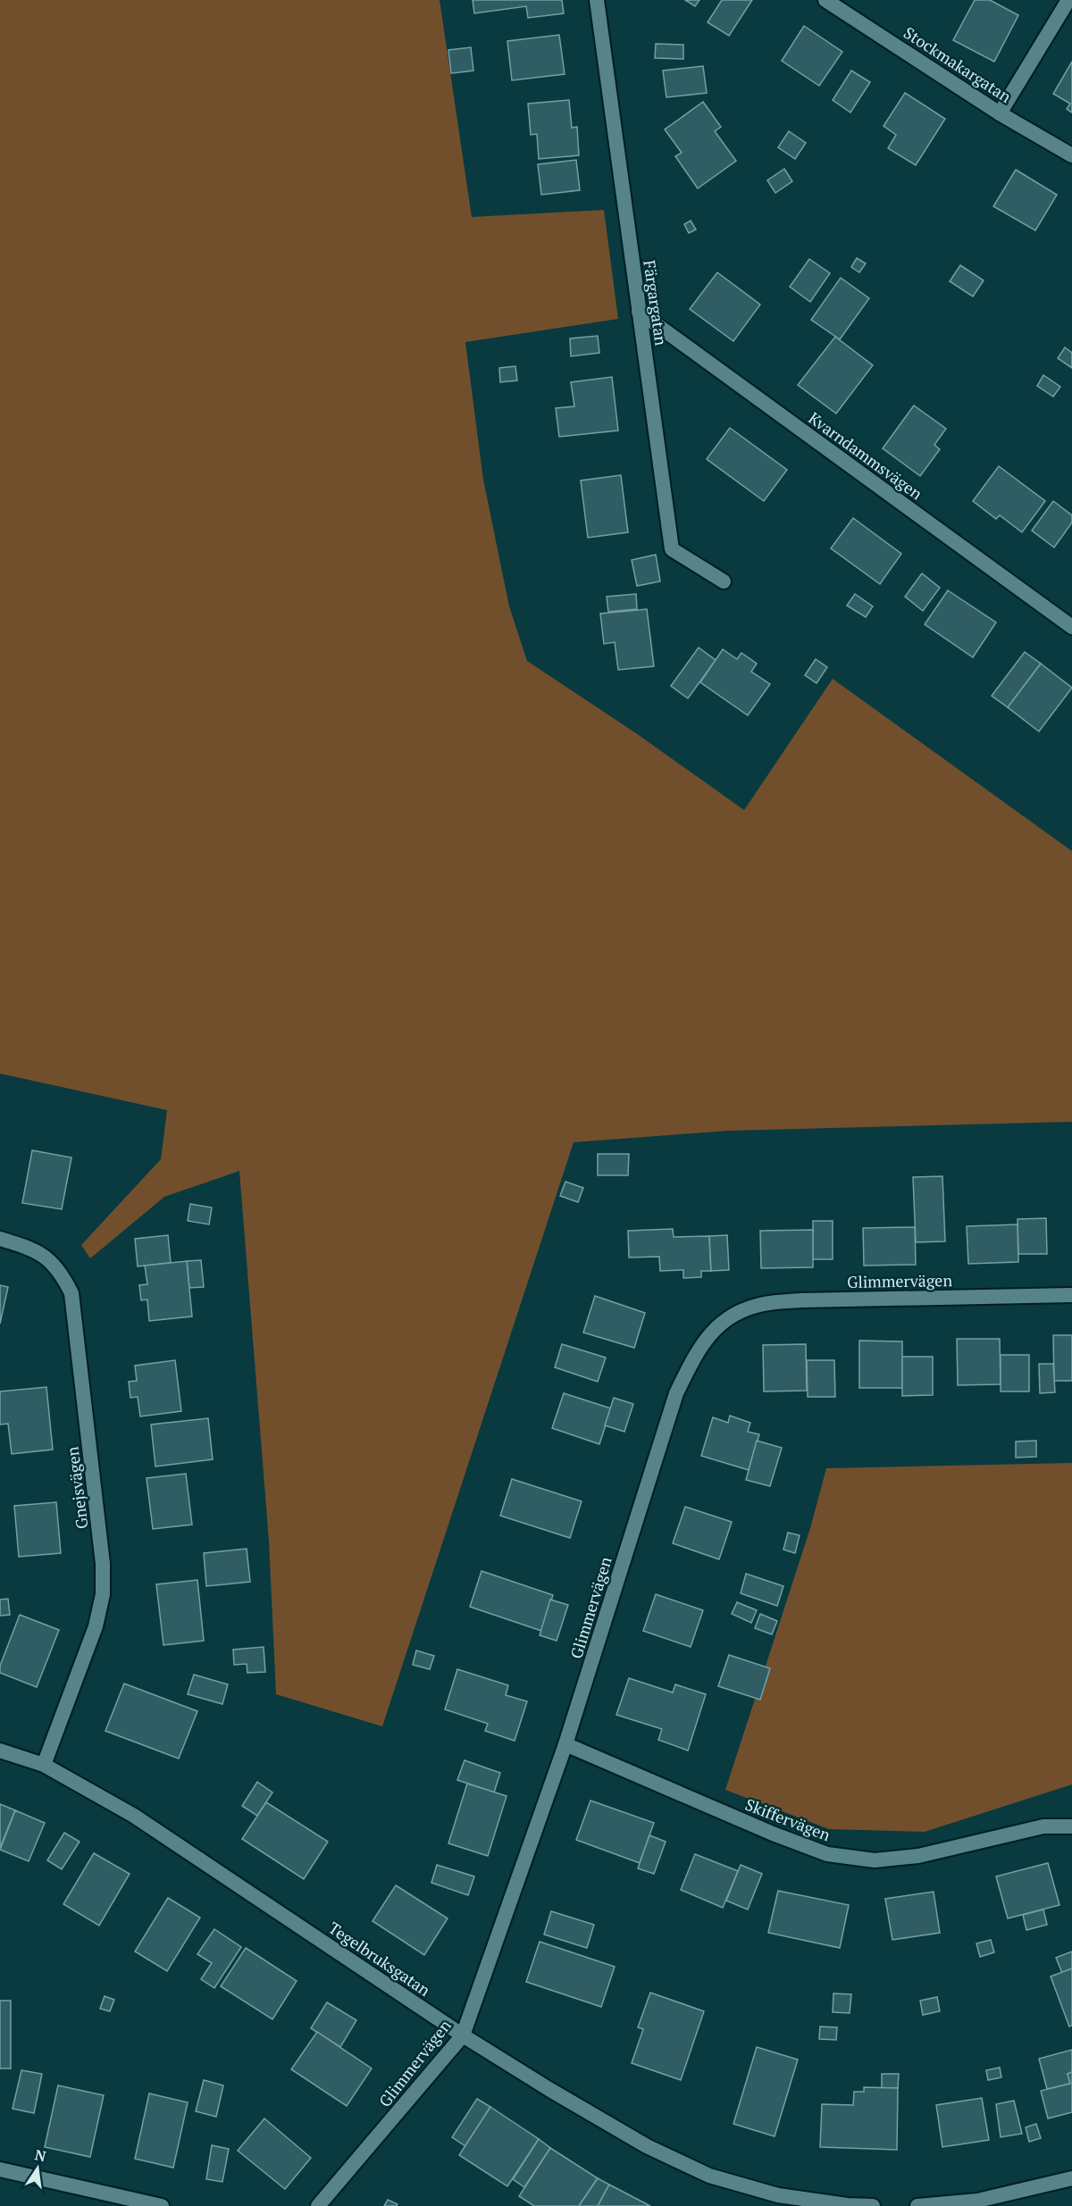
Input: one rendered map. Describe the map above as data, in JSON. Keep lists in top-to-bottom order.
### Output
{
  "streets": {
    "street": [
      "Stockmakargatan",
      "Färgargatan",
      "Kvarndammsvägen",
      "Glimmervägen",
      "Gnejsvägen",
      "Skiffervägen",
      "Tegelbruksgatan"
    ]
  },
  "crossings": [
    ["Färgargatan", "Kvarndammsvägen"],
    ["Glimmervägen", "Skiffervägen"],
    ["Glimmervägen", "Tegelbruksgatan"],
    ["Gnejsvägen", "Tegelbruksgatan"]
  ],
  "north": "top"
}
